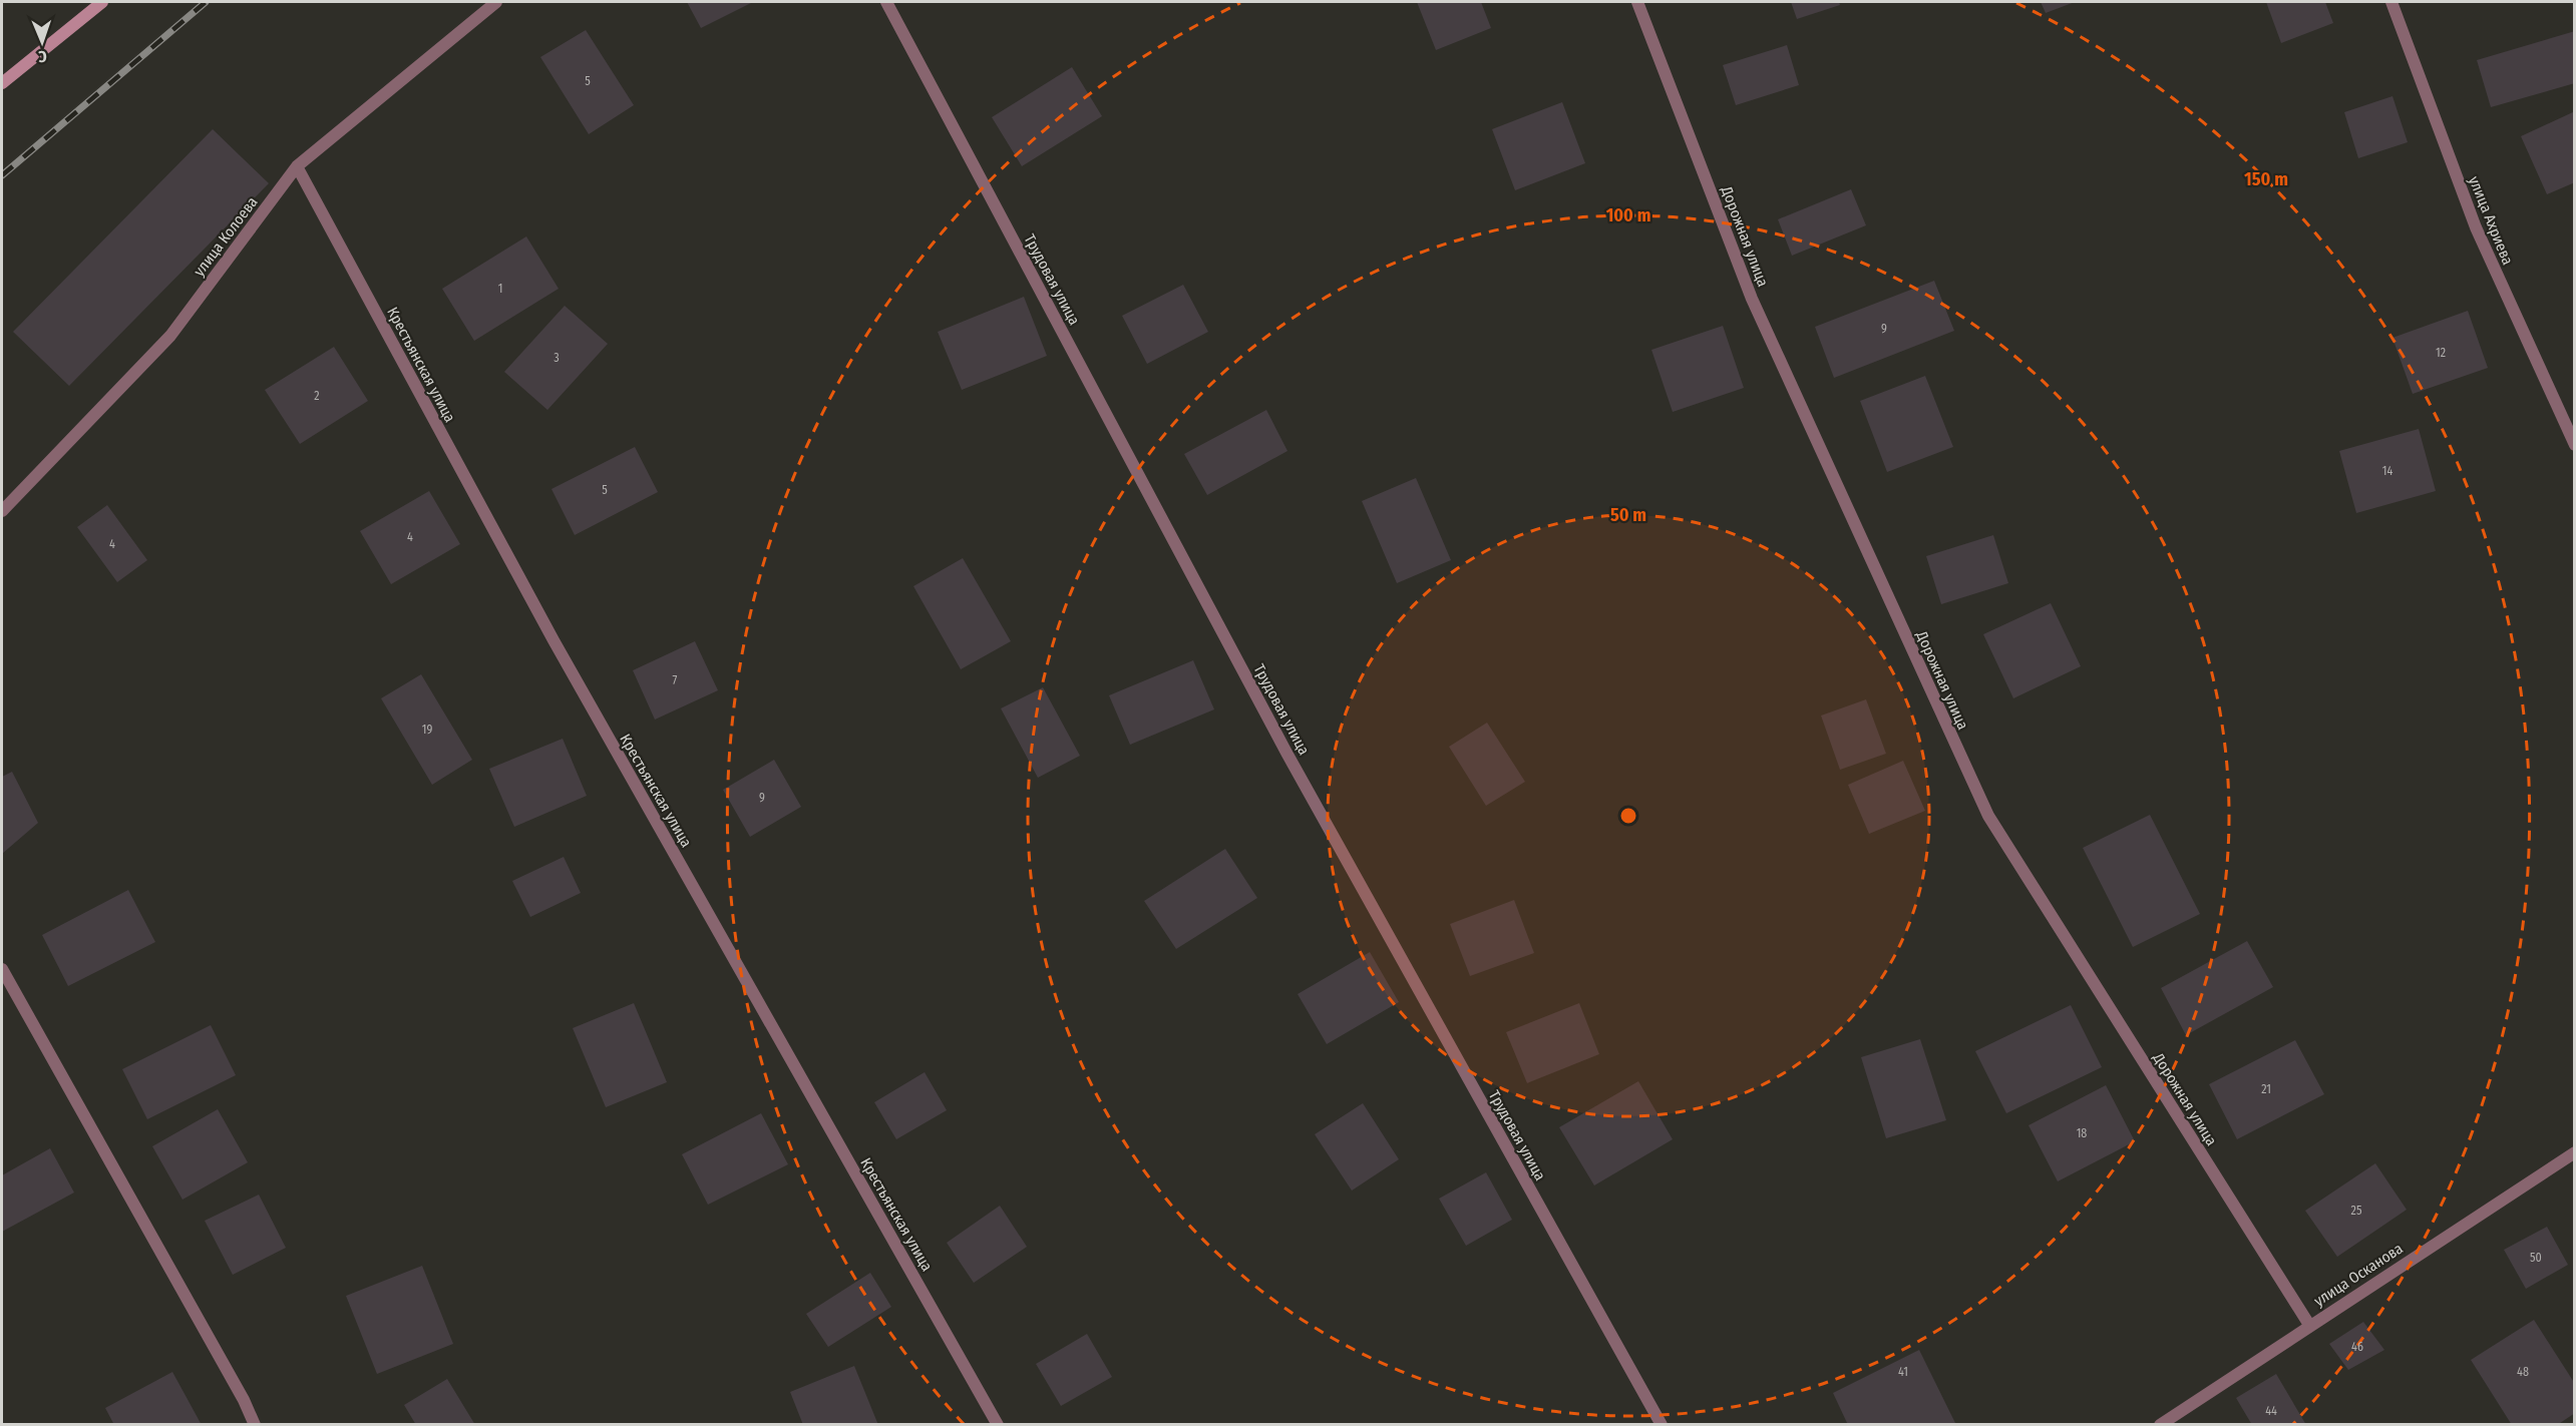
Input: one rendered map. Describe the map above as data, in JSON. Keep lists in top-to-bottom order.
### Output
{
  "streets": {
    "street": [
      "улица Ахриева",
      "улица Колоева",
      "Дорожная улица",
      "Трудовая улица",
      "Крестьянская улица",
      "улица Осканова"
    ]
  },
  "crossings": [
    ["улица Колоева", "Крестьянская улица"],
    ["Дорожная улица", "улица Осканова"]
  ],
  "house_numbers": [
    "5",
    "1",
    "9",
    "12",
    "3",
    "2",
    "14",
    "5",
    "4",
    "4",
    "7",
    "19",
    "9",
    "21",
    "18",
    "25",
    "50",
    "46",
    "41",
    "48",
    "44"
  ],
  "north": "bottom",
  "rings": ["150 m", "100 m", "50 m"]
}
